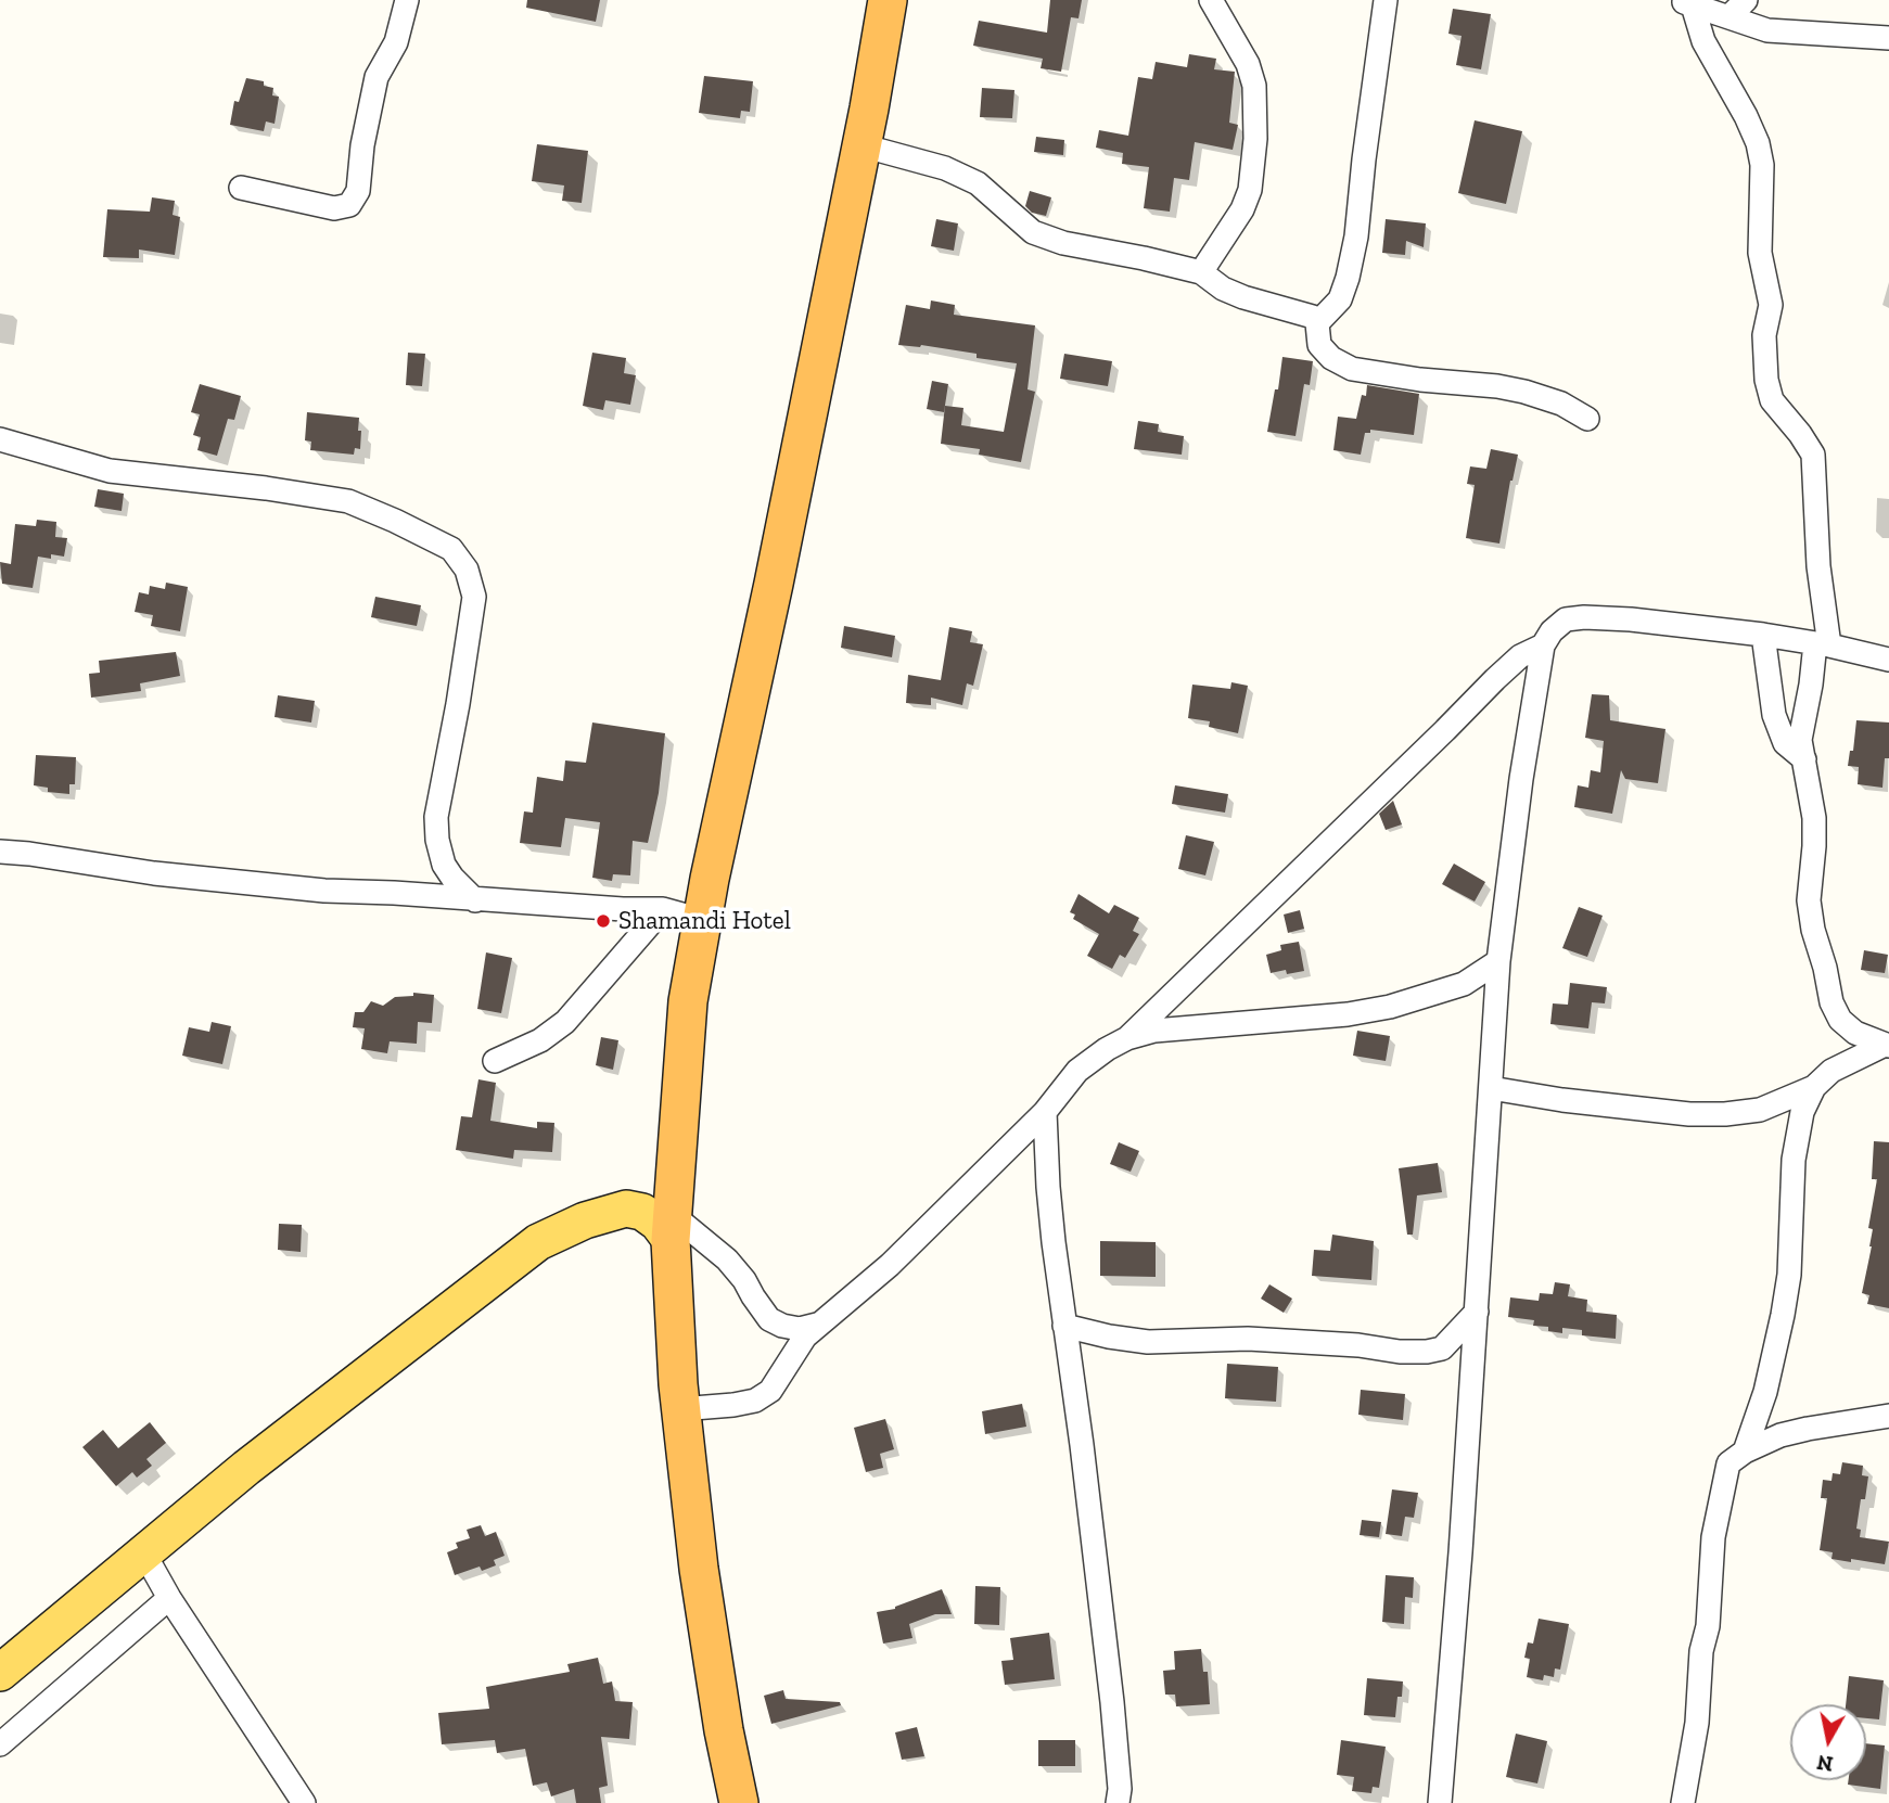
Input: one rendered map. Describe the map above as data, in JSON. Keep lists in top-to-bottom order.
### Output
{
  "places": ["Shamandi Hotel"],
  "north": "bottom"
}
